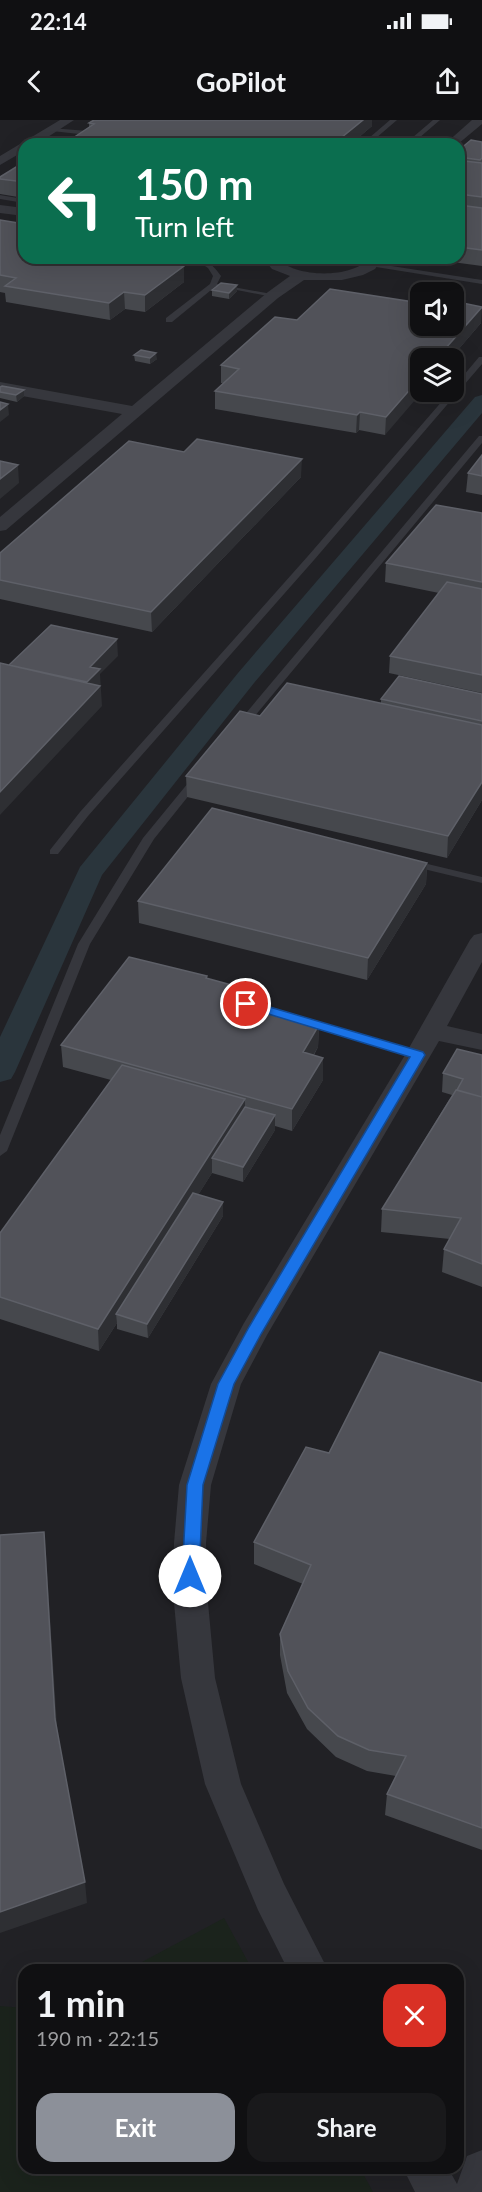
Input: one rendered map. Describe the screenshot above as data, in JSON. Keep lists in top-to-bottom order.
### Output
{
  "page": {
    "status": "22:14",
    "header": "GoPilot",
    "turn": ["150 m", "Turn left"],
    "heading": ["1 min", "190 m · 22:15"],
    "buttons": ["Exit", "Share"]
  }
}
